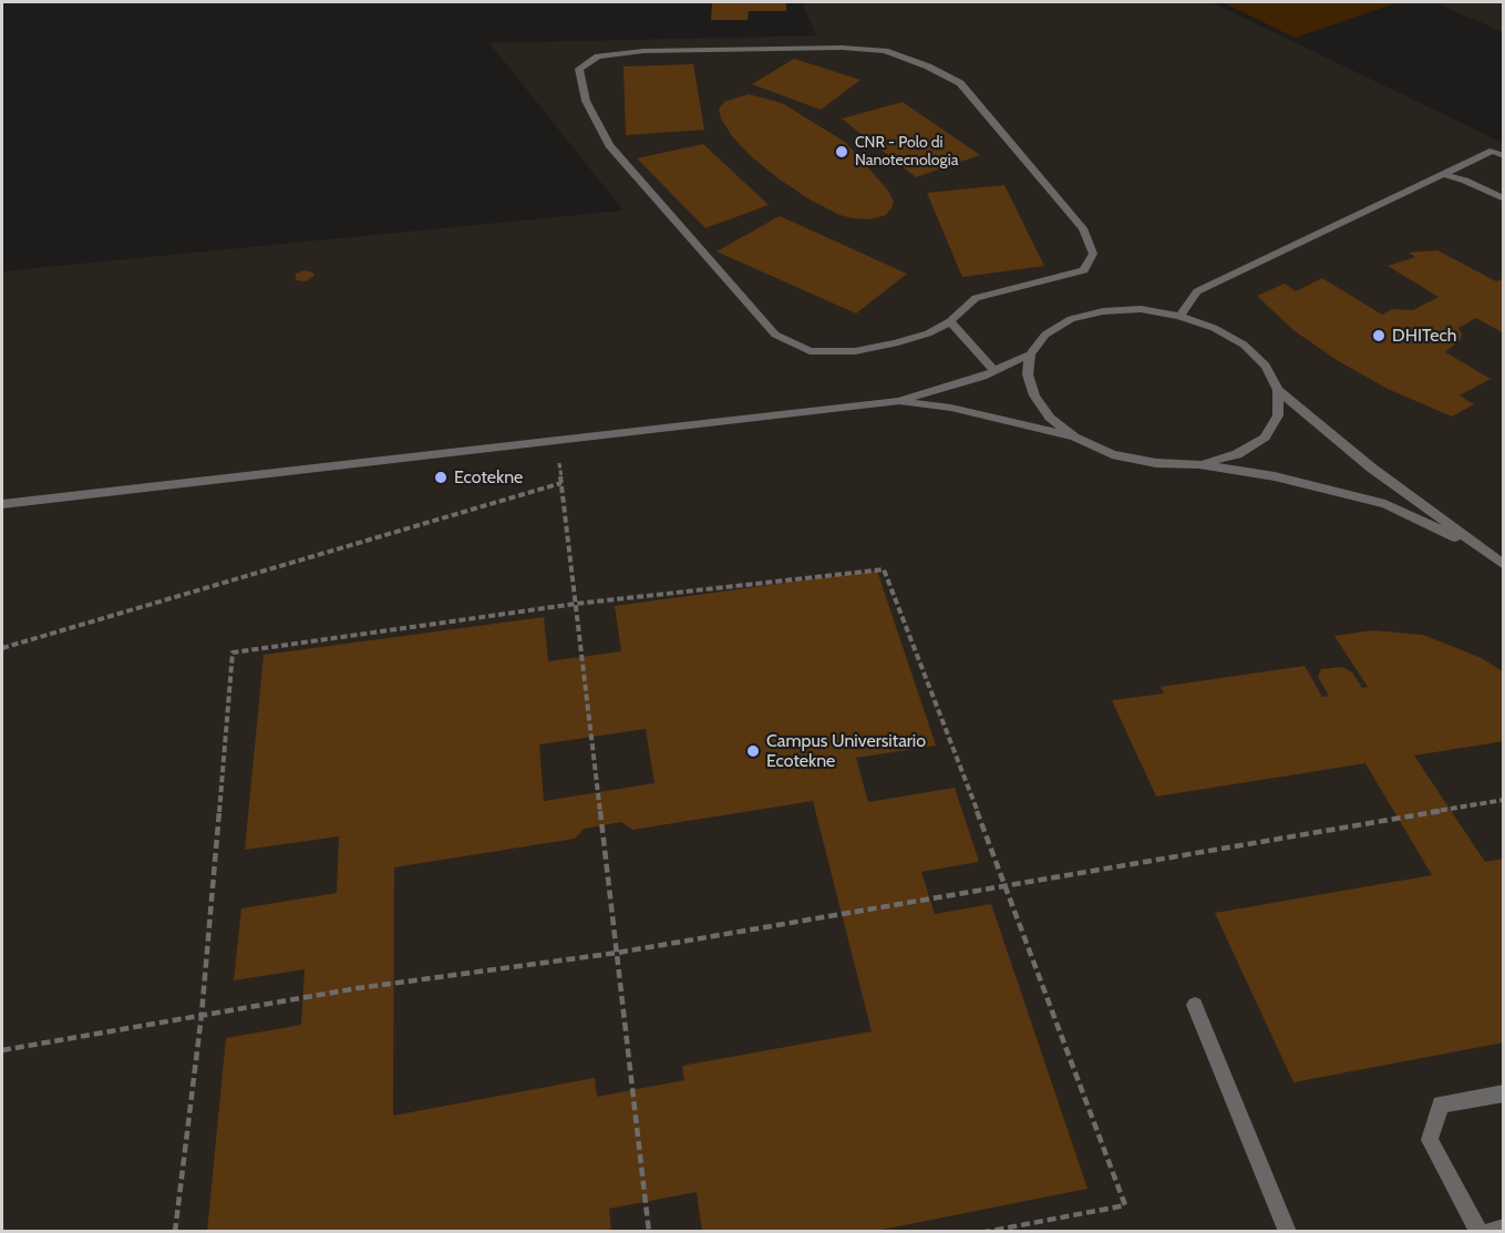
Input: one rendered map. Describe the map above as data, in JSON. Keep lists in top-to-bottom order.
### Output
{
  "places": [
    "CNR - Polo di Nanotecnologia",
    "DHITech",
    "Ecotekne",
    "Campus Universitario Ecotekne"
  ]
}
